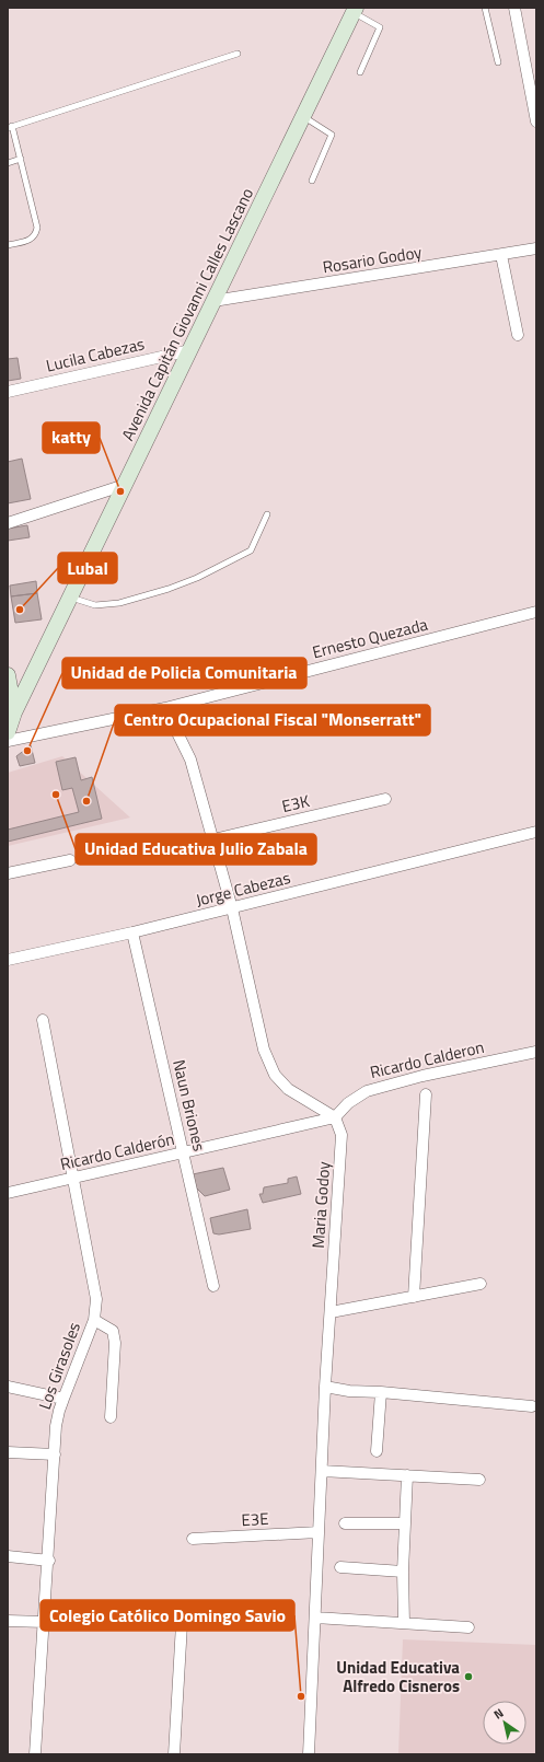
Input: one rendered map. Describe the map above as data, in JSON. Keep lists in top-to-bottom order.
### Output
{
  "streets": {
    "street": [
      "Rosario Godoy",
      "Avenida Capitán Giovanni Calles Lascano",
      "Lucila Cabezas",
      "Ernesto Quezada",
      "E3K",
      "Jorge Cabezas",
      "Ricardo Calderon",
      "Naun Briones",
      "Ricardo Calderón",
      "Maria Godoy",
      "Los Girasoles",
      "E3E"
    ]
  },
  "crossings": [
    ["Rosario Godoy", "Avenida Capitán Giovanni Calles Lascano"],
    ["Avenida Capitán Giovanni Calles Lascano", "Lucila Cabezas"],
    ["Jorge Cabezas", "Naun Briones"],
    ["Ricardo Calderon", "Ricardo Calderón"],
    ["Ricardo Calderon", "Maria Godoy"],
    ["Naun Briones", "Ricardo Calderón"],
    ["Ricardo Calderón", "Maria Godoy"],
    ["Ricardo Calderón", "Los Girasoles"],
    ["Maria Godoy", "E3E"]
  ],
  "places": [
    "katty",
    "Lubal",
    "Unidad de Policia Comunitaria",
    "Unidad Educativa Julio Zabala",
    "Centro Ocupacional Fiscal \"Monserratt\"",
    "Unidad Educativa Alfredo Cisneros",
    "Colegio Católico Domingo Savio"
  ],
  "north": "top left"
}
